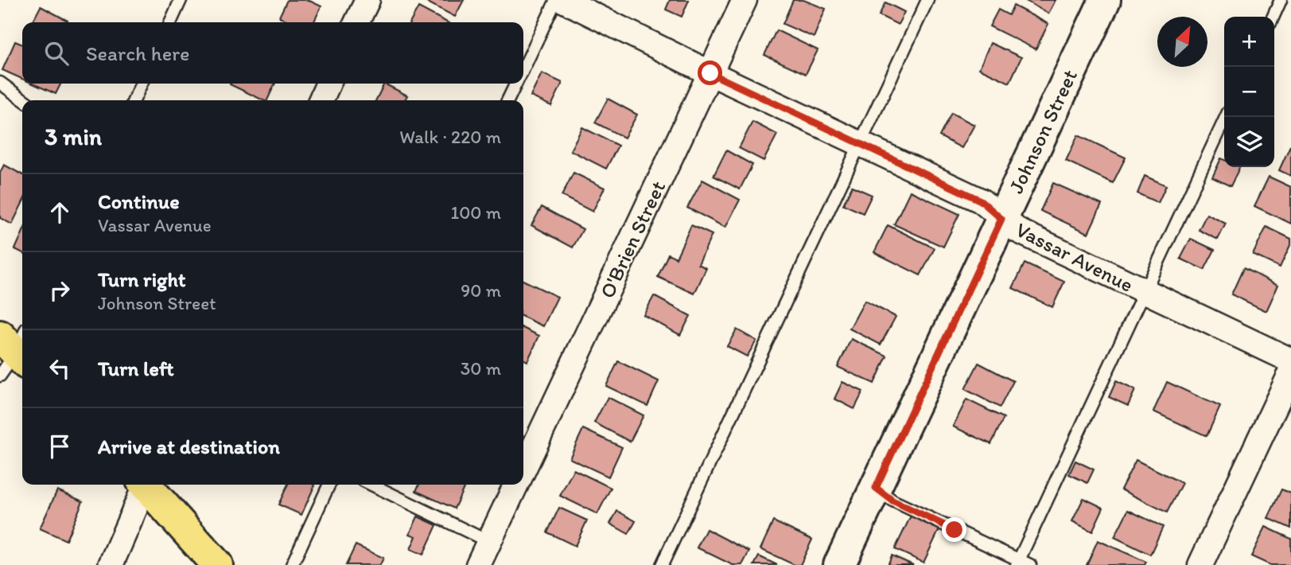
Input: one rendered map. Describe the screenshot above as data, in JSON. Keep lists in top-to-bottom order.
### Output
{
  "streets": {
    "street": ["Johnson Street", "O'Brien Street", "Vassar Avenue"]
  },
  "crossings": [
    ["Johnson Street", "Vassar Avenue"],
    ["O'Brien Street", "Vassar Avenue"]
  ],
  "north": "top right",
  "page": {
    "map_buttons": ["+", "−"],
    "search": "Search here",
    "heading": ["3 min", "Walk · 220 m"],
    "list": [
      ["Continue", "Vassar Avenue", "100 m"],
      ["Turn right", "Johnson Street", "90 m"],
      ["Turn left", "30 m"],
      "Arrive at destination"
    ]
  }
}
